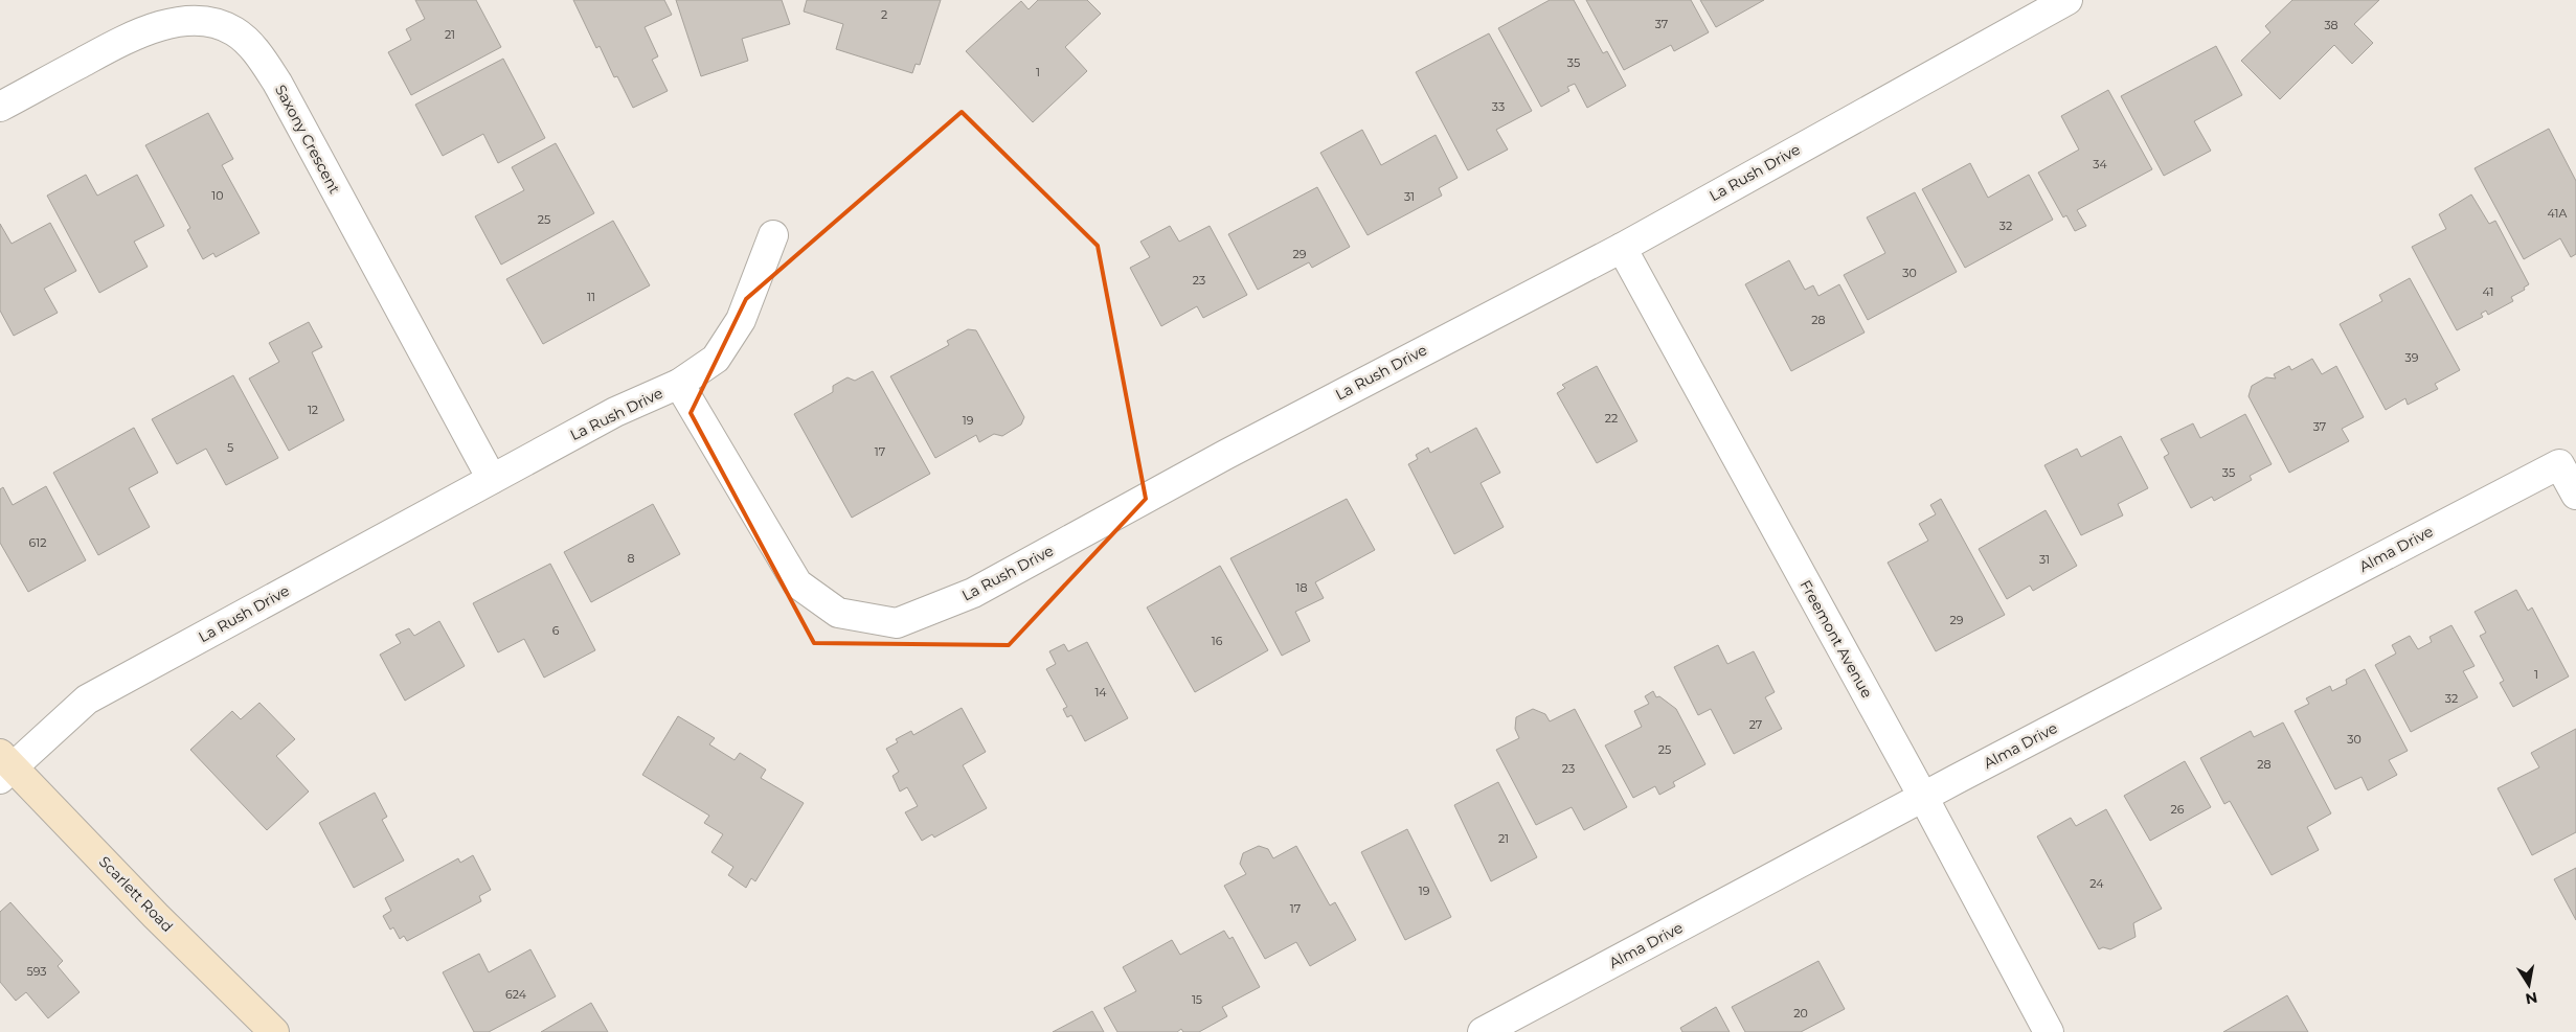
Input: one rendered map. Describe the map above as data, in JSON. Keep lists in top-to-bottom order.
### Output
{
  "streets": {
    "main road": ["Scarlett Road"],
    "street": [
      "Saxony Crescent",
      "La Rush Drive",
      "Alma Drive",
      "Freemont Avenue"
    ]
  },
  "crossings": [
    ["Saxony Crescent", "La Rush Drive"],
    ["La Rush Drive", "Freemont Avenue"],
    ["La Rush Drive", "Scarlett Road"],
    ["Alma Drive", "Freemont Avenue"]
  ],
  "house_numbers": [
    "2",
    "37",
    "38",
    "21",
    "35",
    "1",
    "33",
    "34",
    "10",
    "31",
    "41A",
    "25",
    "32",
    "29",
    "30",
    "23",
    "41",
    "11",
    "28",
    "39",
    "12",
    "22",
    "19",
    "37",
    "5",
    "17",
    "35",
    "612",
    "8",
    "31",
    "18",
    "29",
    "6",
    "16",
    "1",
    "14",
    "32",
    "27",
    "30",
    "25",
    "28",
    "23",
    "26",
    "21",
    "24",
    "19",
    "17",
    "593",
    "624",
    "15",
    "20"
  ],
  "north": "bottom"
}
